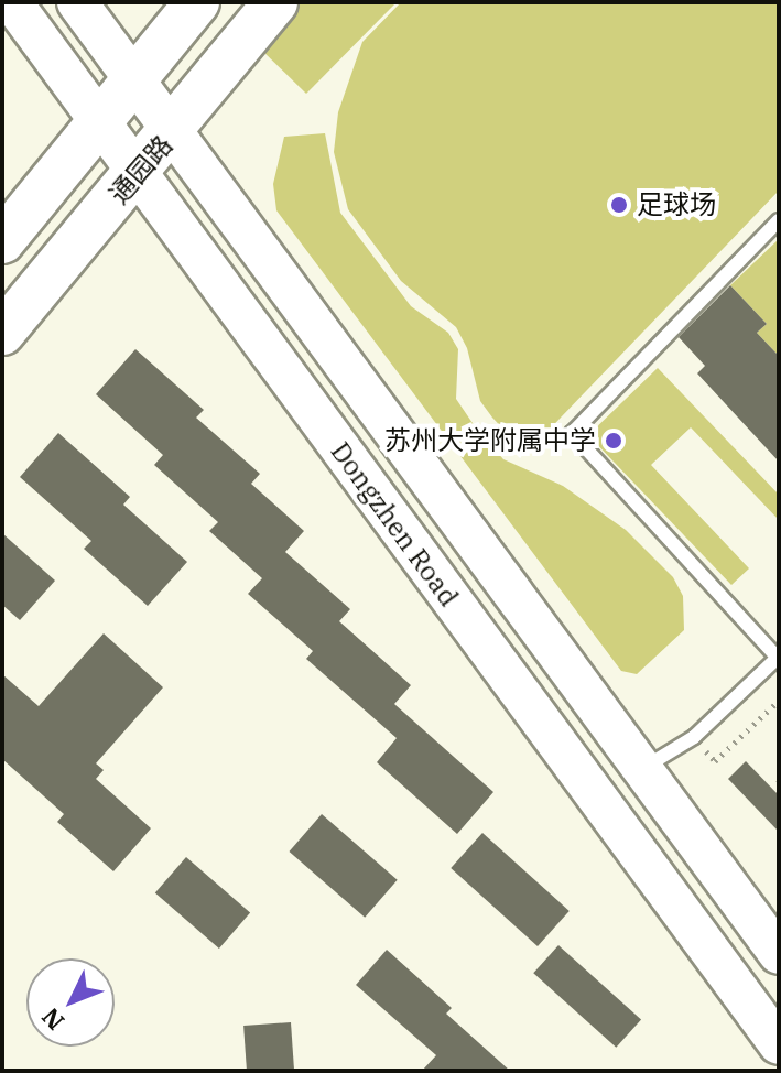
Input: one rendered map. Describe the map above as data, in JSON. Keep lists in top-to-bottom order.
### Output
{
  "streets": {
    "main road": ["通园路", "Dongzhen Road"]
  },
  "crossings": [
    ["通园路", "Dongzhen Road"]
  ],
  "places": ["足球场", "苏州大学附属中学"],
  "north": "bottom left"
}
